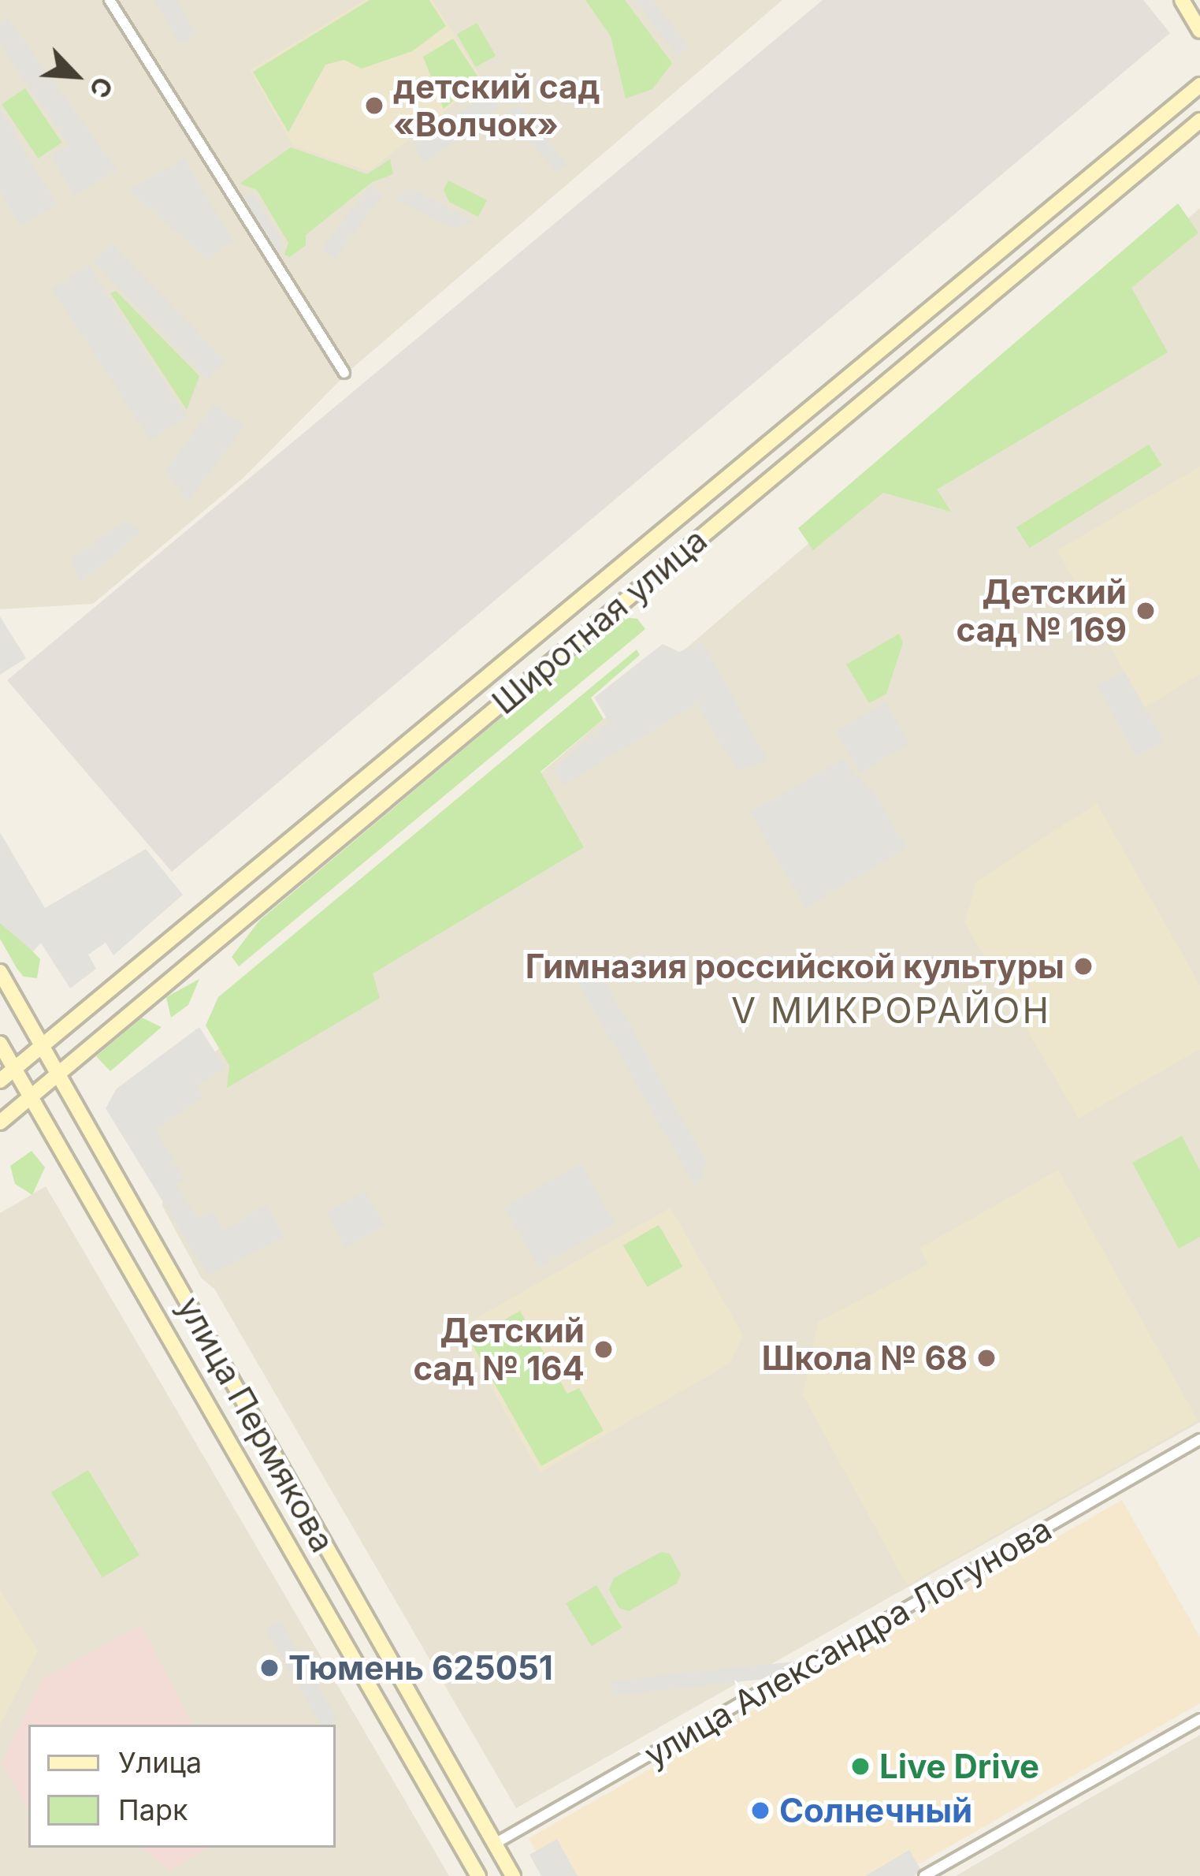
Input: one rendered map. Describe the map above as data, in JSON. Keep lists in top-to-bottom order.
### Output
{
  "streets": {
    "main road": ["Широтная улица", "улица Пермякова"],
    "street": ["улица Александра Логунова"]
  },
  "crossings": [
    ["Широтная улица", "улица Пермякова"],
    ["улица Пермякова", "улица Александра Логунова"]
  ],
  "districts": ["V МИКРОРАЙОН"],
  "places": [
    "детский сад «Волчок»",
    "Детский сад № 169",
    "Гимназия российской культуры",
    "Детский сад № 164",
    "Школа № 68",
    "Тюмень 625051",
    "Live Drive",
    "Солнечный"
  ],
  "legend": ["Улица", "Парк"],
  "north": "bottom right"
}
